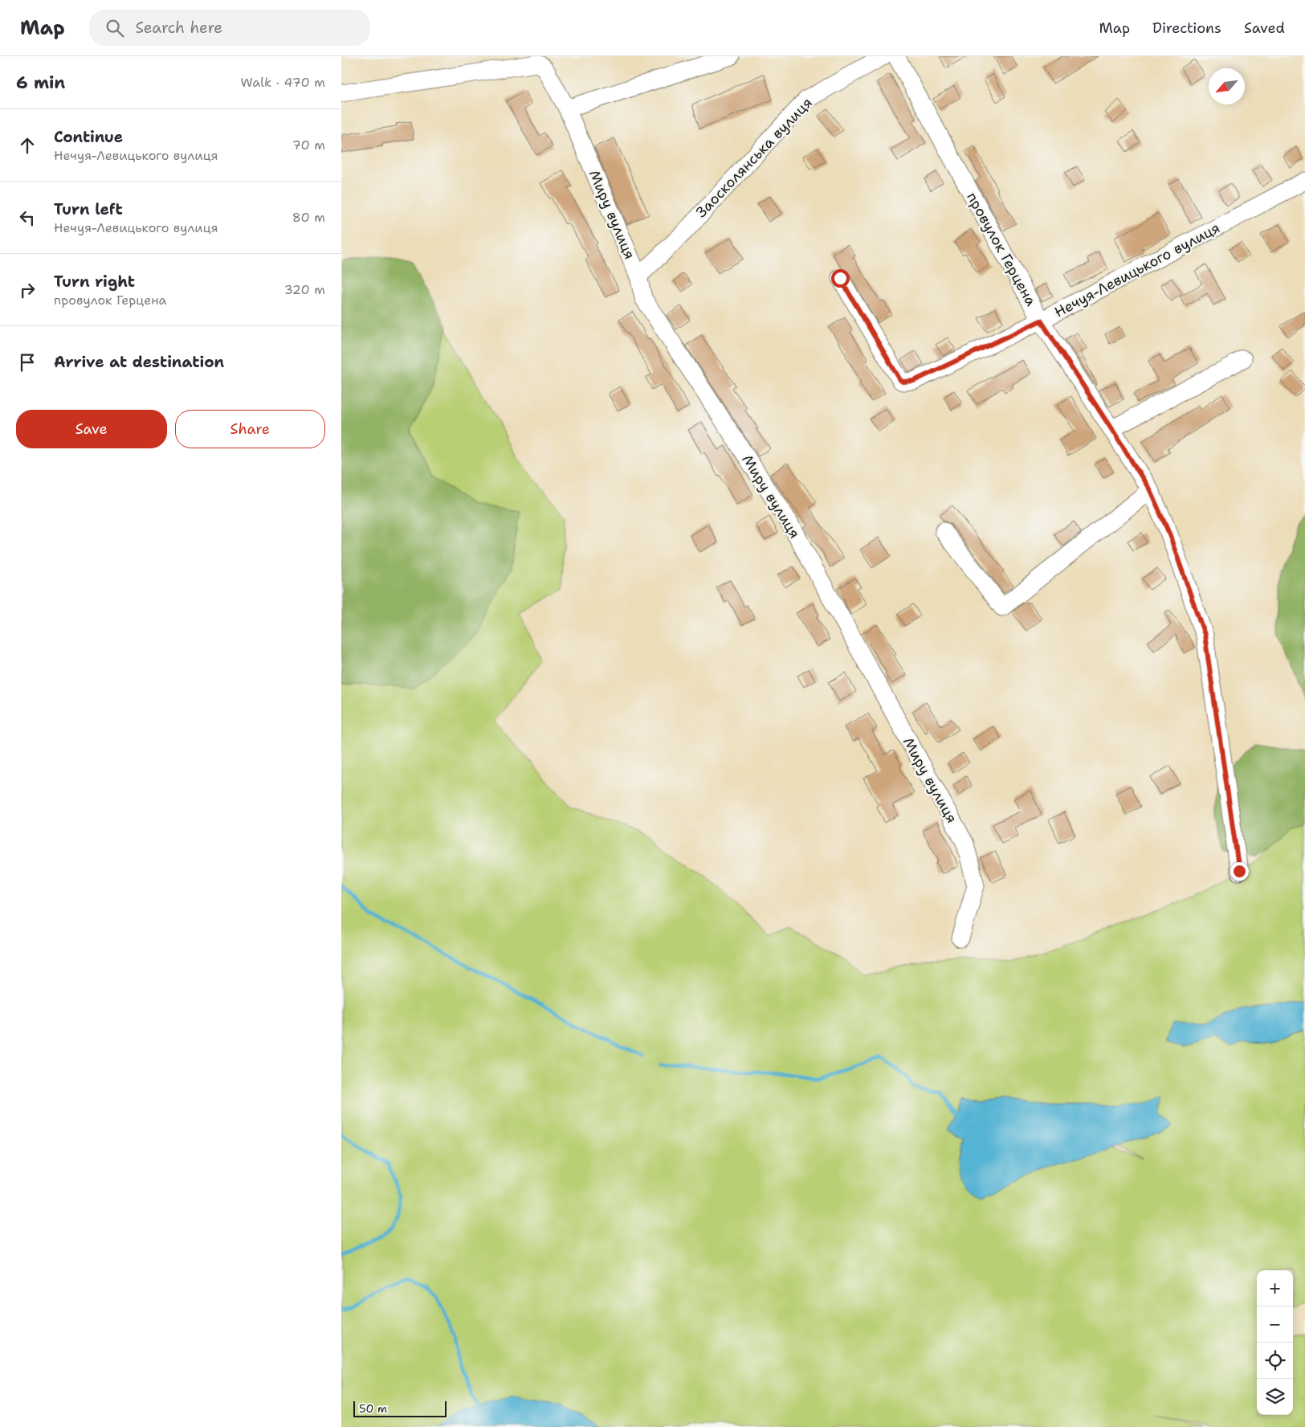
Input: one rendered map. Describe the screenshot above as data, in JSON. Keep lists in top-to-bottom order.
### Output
{
  "streets": {
    "street": [
      "Заосколянська вулиця",
      "Миру вулиця",
      "провулок Герцена",
      "Нечуя-Левицького вулиця"
    ]
  },
  "crossings": [
    ["Заосколянська вулиця", "Миру вулиця"],
    ["провулок Герцена", "Нечуя-Левицького вулиця"]
  ],
  "scale_bar": "50 m",
  "north": "bottom left",
  "page": {
    "header": "Map",
    "search": "Search here",
    "nav": ["Map", "Directions", "Saved"],
    "heading": ["6 min", "Walk · 470 m"],
    "list": [
      ["Continue", "Нечуя-Левицького вулиця", "70 m"],
      ["Turn left", "Нечуя-Левицького вулиця", "80 m"],
      ["Turn right", "провулок Герцена", "320 m"],
      "Arrive at destination"
    ],
    "buttons": ["Save", "Share"],
    "map_buttons": ["+", "−"],
    "scale": "50 m"
  }
}
